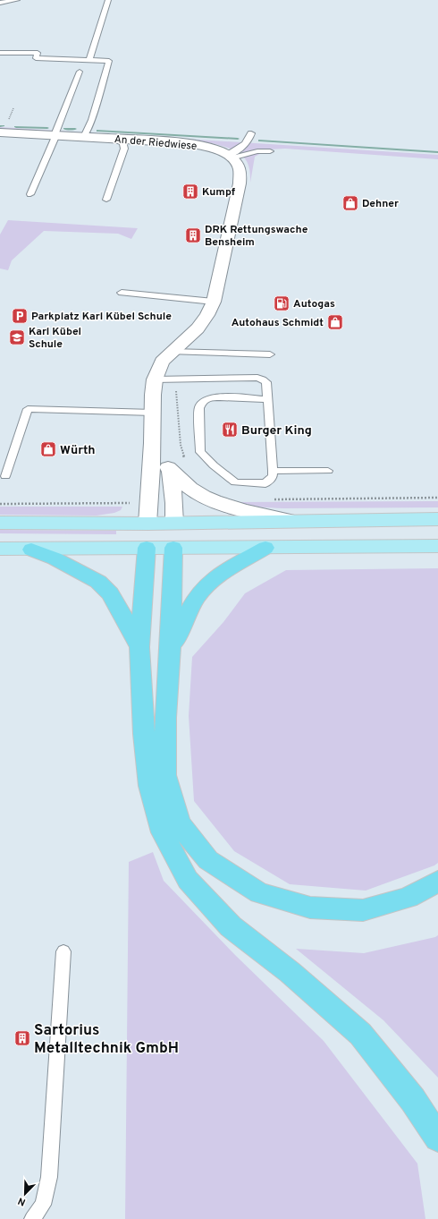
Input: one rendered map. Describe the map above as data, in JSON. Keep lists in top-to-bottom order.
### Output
{
  "streets": {
    "street": ["An der Riedwiese"]
  },
  "places": {
    "building": ["Kumpf", "DRK Rettungswache Bensheim", "Sartorius Metalltechnik GmbH"],
    "shop": ["Dehner", "Autohaus Schmidt", "Würth"],
    "fuel station": ["Autogas"],
    "parking": ["Parkplatz Karl Kübel Schule"],
    "school or university": ["Karl Kübel Schule"],
    "restaurant": ["Burger King"]
  },
  "north": "bottom left"
}
